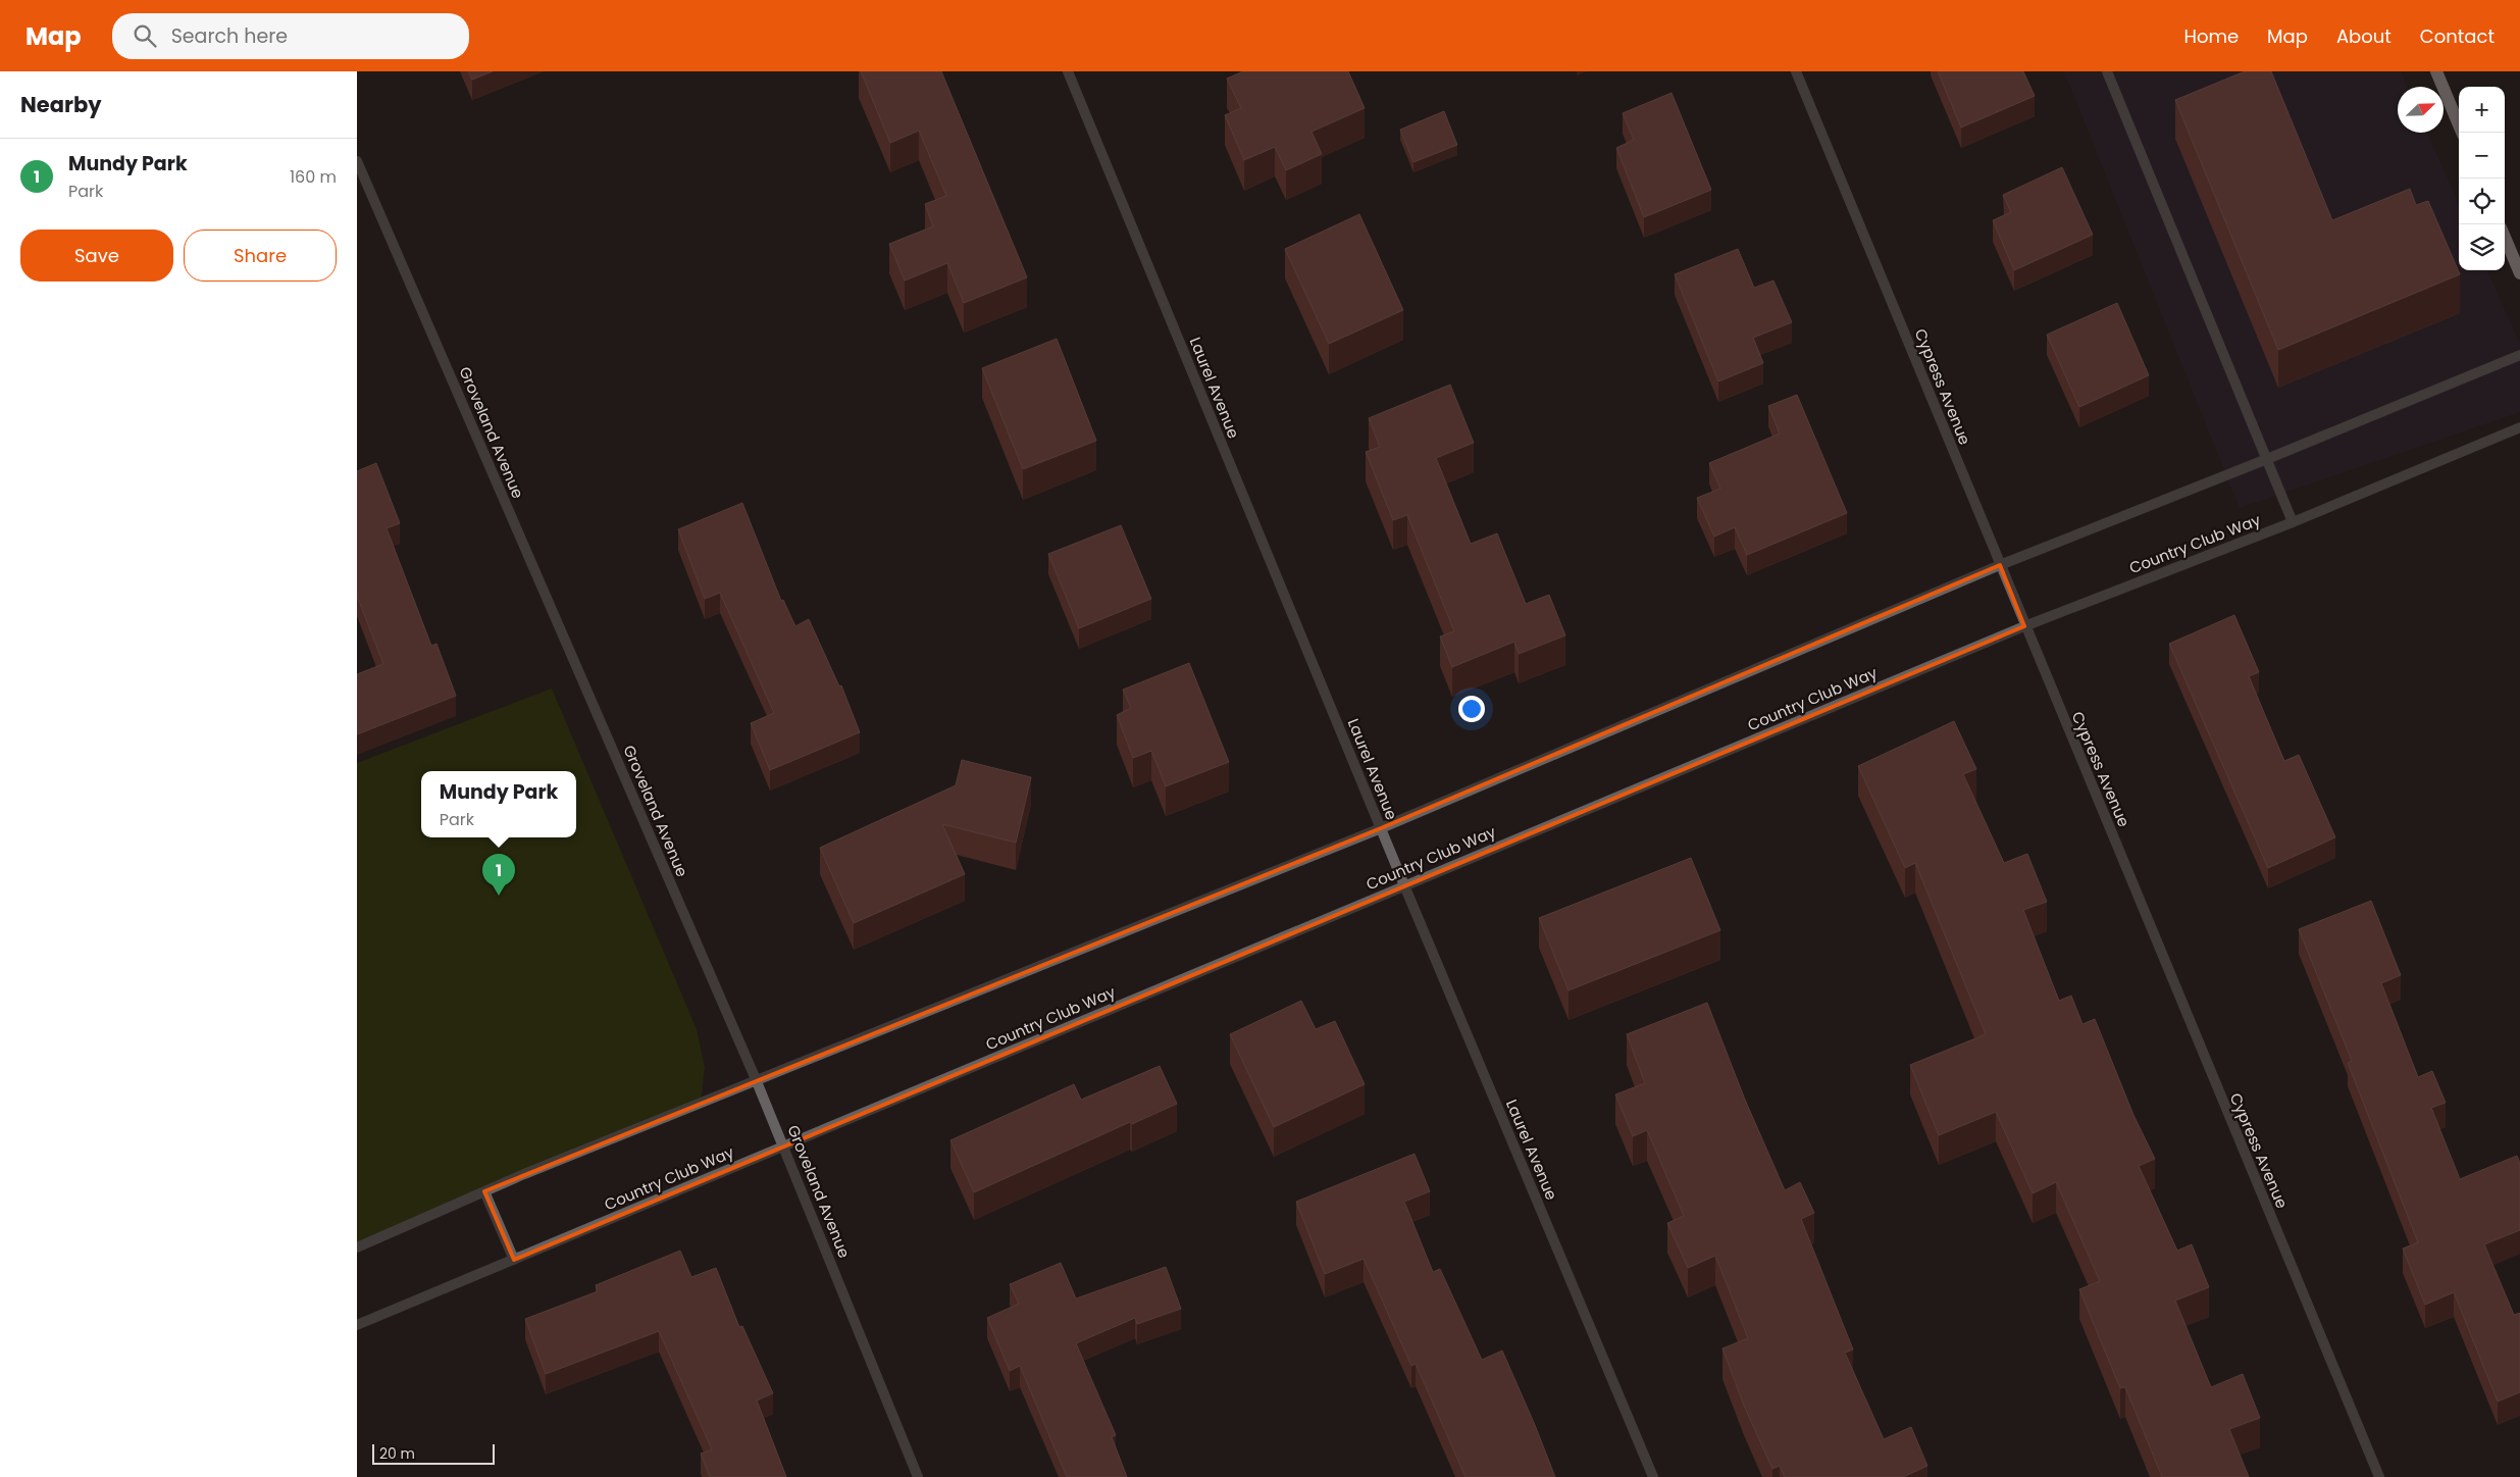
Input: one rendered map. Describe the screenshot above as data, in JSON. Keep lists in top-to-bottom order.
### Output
{
  "streets": {
    "street": [
      "Cypress Avenue",
      "Laurel Avenue",
      "Groveland Avenue",
      "Country Club Way"
    ]
  },
  "crossings": [
    ["Cypress Avenue", "Country Club Way"],
    ["Laurel Avenue", "Country Club Way"],
    ["Groveland Avenue", "Country Club Way"]
  ],
  "scale_bar": "20 m",
  "north": "top right",
  "page": {
    "header": "Map",
    "search": "Search here",
    "nav": [
      "Home",
      "Map",
      "About",
      "Contact"
    ],
    "heading": "Nearby",
    "map_buttons": ["+", "−"],
    "list": [
      {
        "mark": "1",
        "name": "Mundy Park",
        "note": "Park",
        "value": "160 m"
      }
    ],
    "buttons": ["Save", "Share"],
    "popup": ["Mundy Park", "Park"],
    "pins": "1",
    "scale": "20 m"
  }
}
